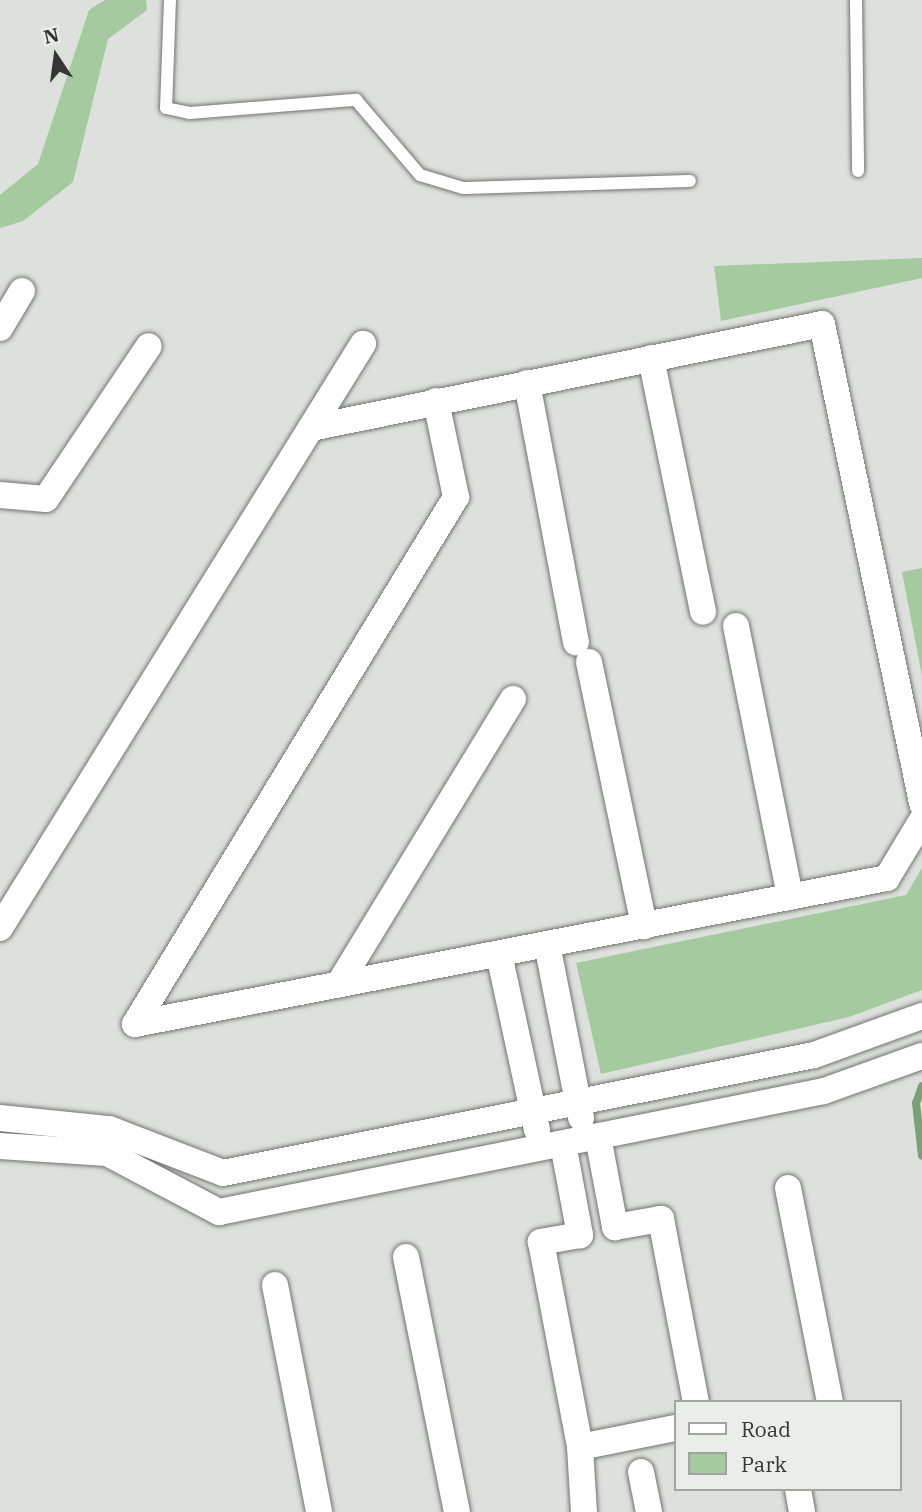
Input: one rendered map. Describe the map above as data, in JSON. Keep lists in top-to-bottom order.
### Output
{
  "legend": ["Road", "Park"],
  "north": "top"
}
